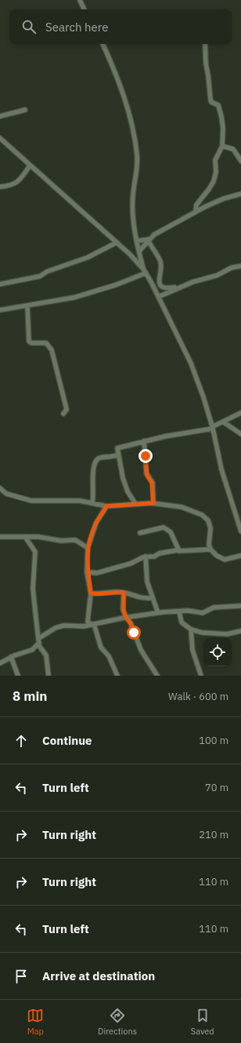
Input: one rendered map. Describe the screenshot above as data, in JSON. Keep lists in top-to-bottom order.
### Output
{
  "page": {
    "search": "Search here",
    "heading": ["8 min", "Walk · 600 m"],
    "list": [
      ["Continue", "100 m"],
      ["Turn left", "70 m"],
      ["Turn right", "210 m"],
      ["Turn right", "110 m"],
      ["Turn left", "110 m"],
      "Arrive at destination"
    ],
    "nav": ["Map", "Directions", "Saved"]
  }
}
